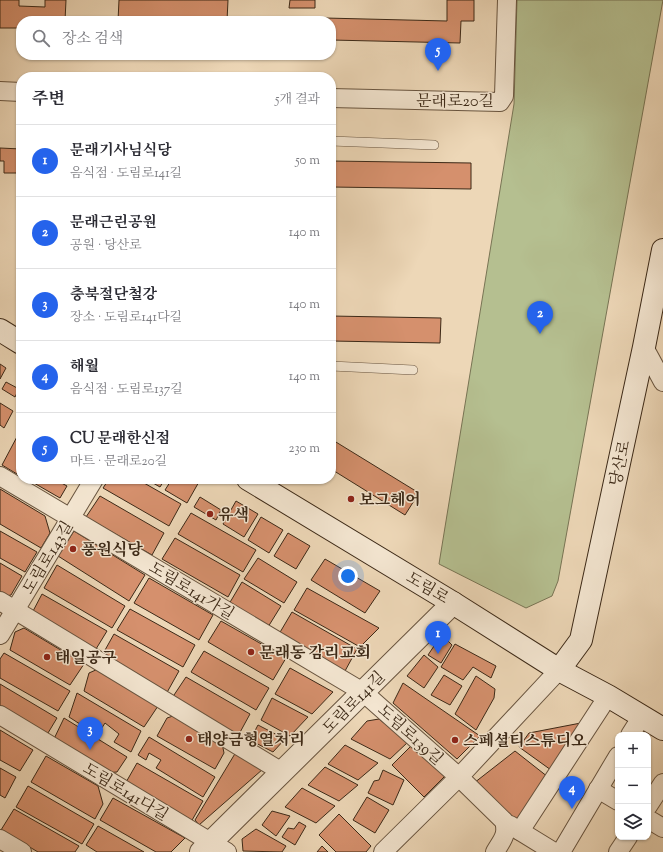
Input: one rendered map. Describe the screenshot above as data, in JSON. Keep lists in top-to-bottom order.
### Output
{
  "streets": {
    "main road": ["당산로", "도림로", "도림로141길"],
    "street": [
      "문래로20길",
      "도림로143길",
      "도림로141가길",
      "도림로139길",
      "도림로141다길"
    ]
  },
  "crossings": [
    ["당산로", "도림로"],
    ["당산로", "도림로139길"],
    ["도림로143길", "도림로141가길"],
    ["도림로", "도림로141길"],
    ["도림로", "도림로139길"],
    ["도림로141가길", "도림로141길"],
    ["도림로141가길", "도림로139길"],
    ["도림로141길", "도림로139길"],
    ["도림로141길", "도림로141다길"]
  ],
  "places": [
    "보그헤어",
    "유색",
    "풍원식당",
    "문래동 감리교회",
    "태일공구",
    "태양금형열처리",
    "스페셜티스튜디오"
  ],
  "page": {
    "search": "장소 검색",
    "pins": [
      "5",
      "2",
      "1",
      "3",
      "4"
    ],
    "heading": ["주변", "5개 결과"],
    "list": [
      {
        "mark": "1",
        "name": "문래기사님식당",
        "note": "음식점 · 도림로141길",
        "value": "50 m"
      },
      {
        "mark": "2",
        "name": "문래근린공원",
        "note": "공원 · 당산로",
        "value": "140 m"
      },
      {
        "mark": "3",
        "name": "충북절단철강",
        "note": "장소 · 도림로141다길",
        "value": "140 m"
      },
      {
        "mark": "4",
        "name": "해월",
        "note": "음식점 · 도림로137길",
        "value": "140 m"
      },
      {
        "mark": "5",
        "name": "CU 문래한신점",
        "note": "마트 · 문래로20길",
        "value": "230 m"
      }
    ],
    "map_buttons": ["+", "−"]
  }
}
